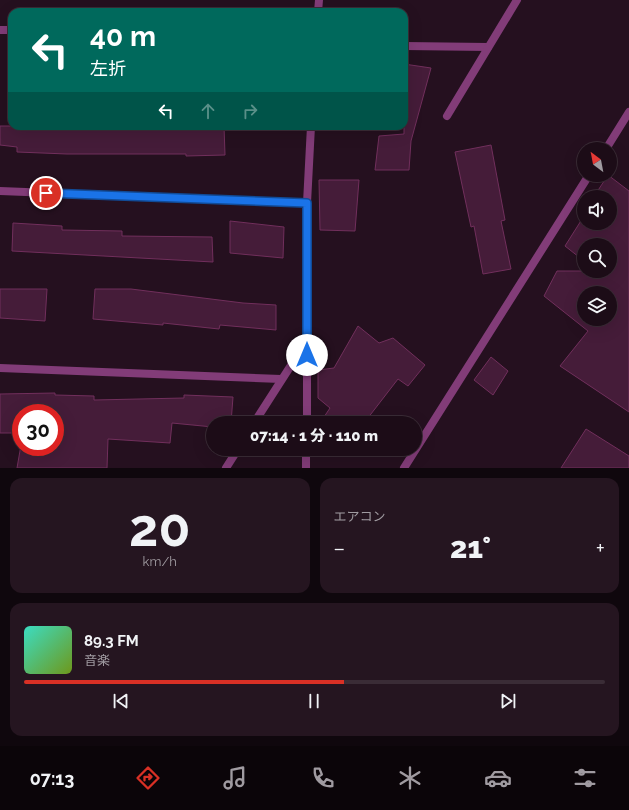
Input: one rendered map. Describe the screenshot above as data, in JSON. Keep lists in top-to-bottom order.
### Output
{
  "north": "top left",
  "page": {
    "turn": ["40 m", "左折"],
    "limit": "30",
    "trip": "07:14 · 1 分 · 110 m",
    "tile": [
      ["20", "km/h"],
      "エアコン"
    ],
    "heat": ["−", "21°", "+"],
    "song": ["89.3 FM", "音楽"],
    "tabs": "07:13"
  }
}
